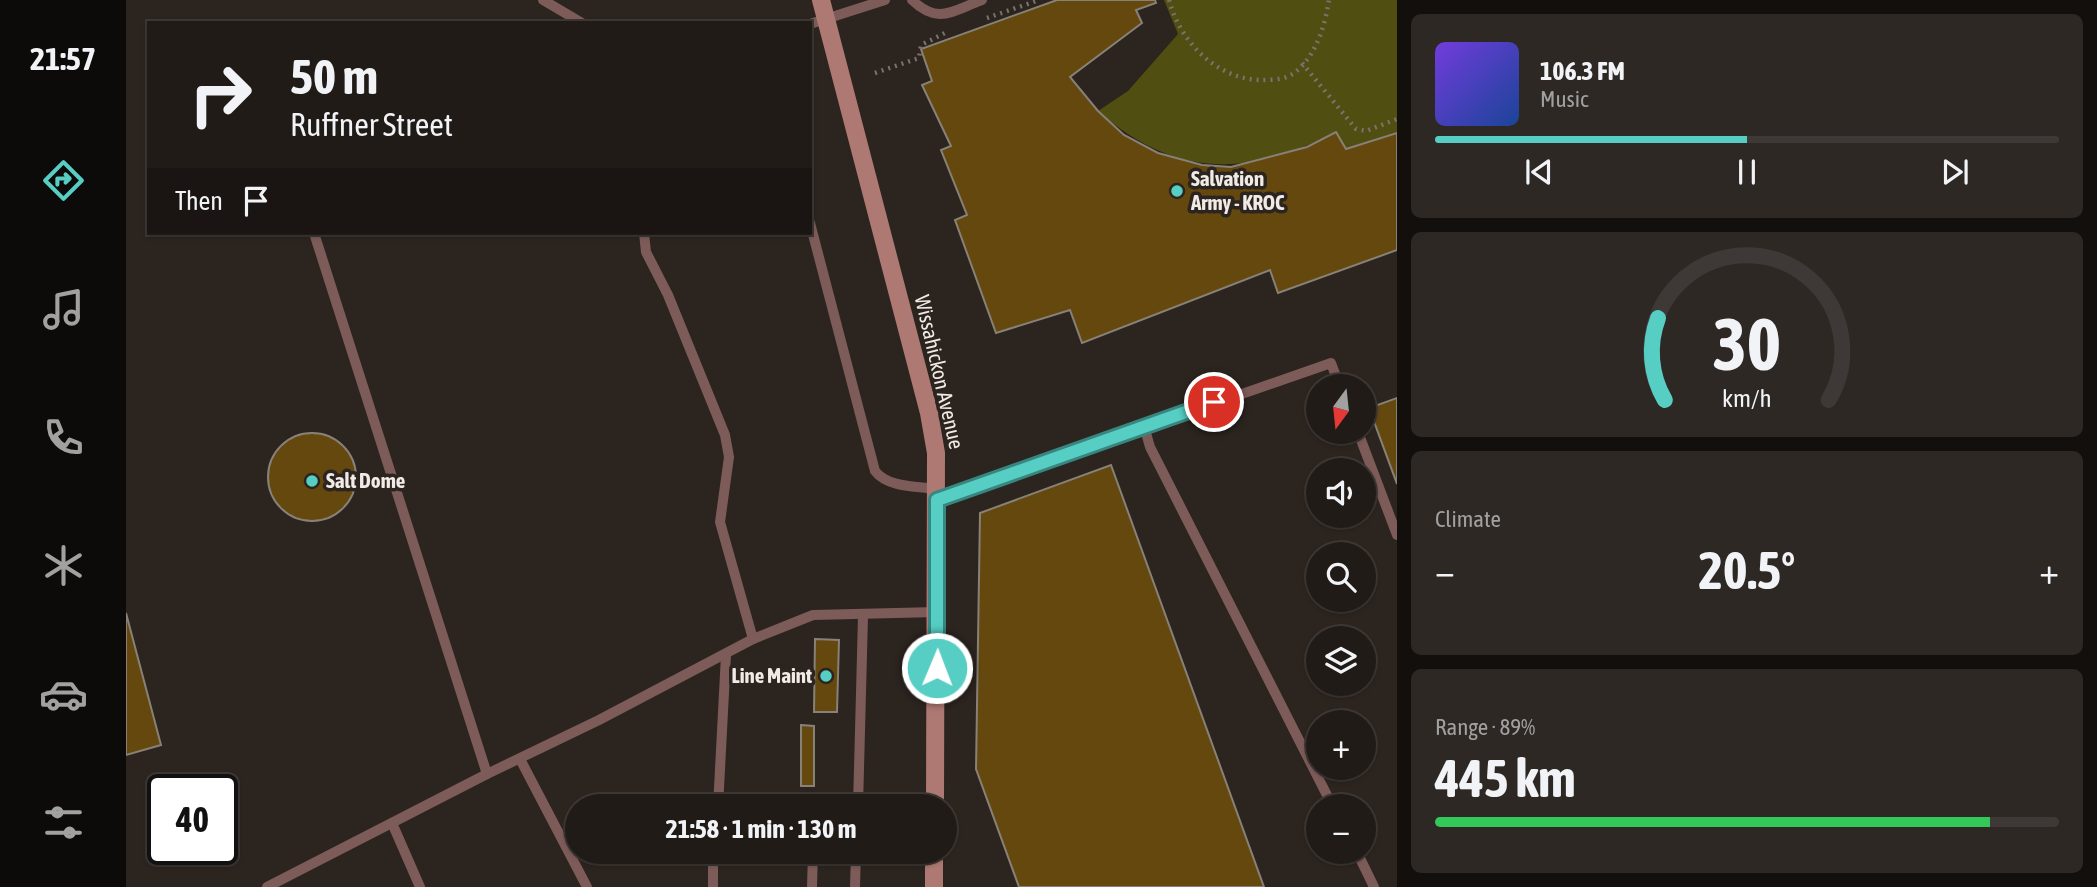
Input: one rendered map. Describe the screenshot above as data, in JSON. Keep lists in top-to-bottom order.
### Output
{
  "streets": {
    "street": ["Wissahickon Avenue"]
  },
  "places": ["Salvation Army - KROC", "Salt Dome", "Line Maint"],
  "north": "bottom",
  "page": {
    "tabs": "21:57",
    "turn": ["50 m", "Ruffner Street"],
    "song": ["106.3 FM", "Music"],
    "then": "Then",
    "map_buttons": ["+", "−"],
    "tile": [
      "Climate",
      ["Range · 89%", "445 km"]
    ],
    "heat": ["−", "20.5°", "+"],
    "limit": "40",
    "trip": "21:58 · 1 min · 130 m",
    "gauge": ["30", "km/h"]
  }
}
